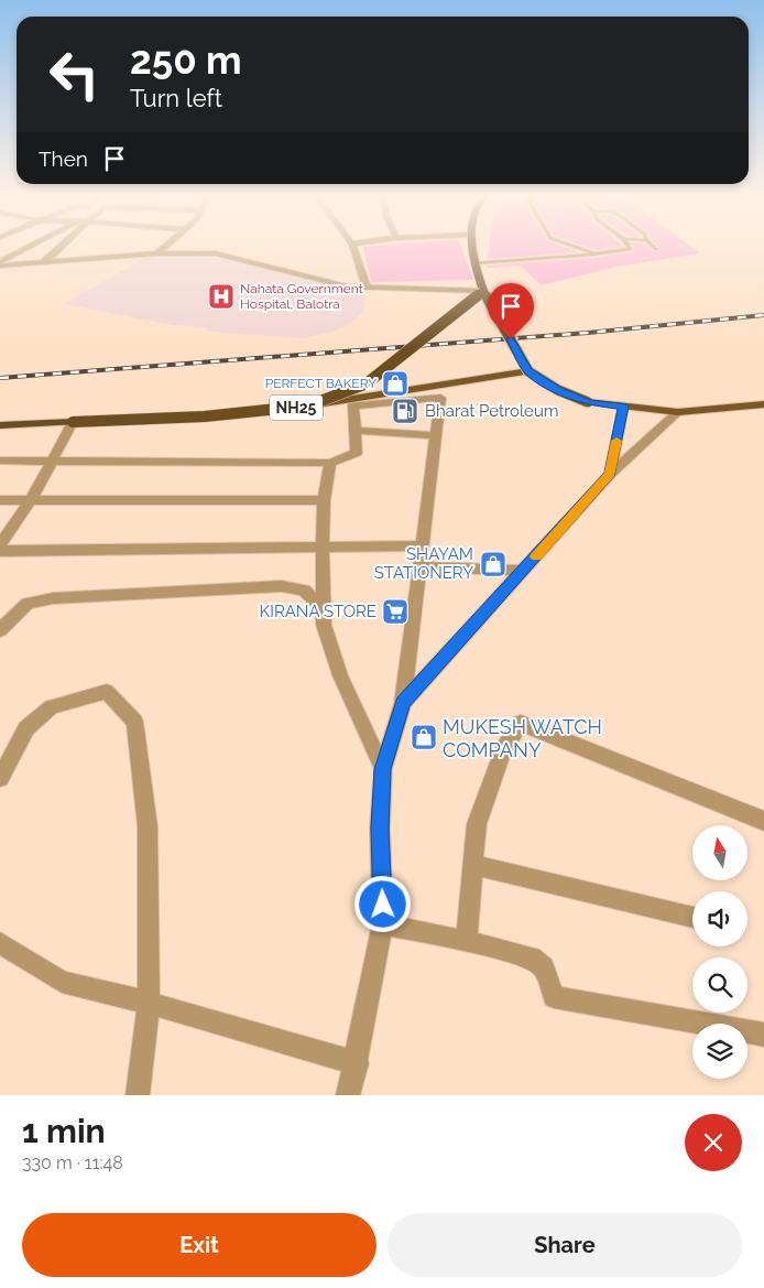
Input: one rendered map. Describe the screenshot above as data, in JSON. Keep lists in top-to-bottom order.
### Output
{
  "streets": {
    "highway": ["NH25"]
  },
  "places": {
    "hospital": ["Nahata Government Hospital, Balotra"],
    "shop": ["PERFECT BAKERY", "SHAYAM STATIONERY", "MUKESH WATCH COMPANY"],
    "fuel station": ["Bharat Petroleum"],
    "supermarket": ["KIRANA STORE"]
  },
  "north": "top",
  "page": {
    "turn": ["250 m", "Turn left"],
    "then": "Then",
    "heading": ["1 min", "330 m · 11:48"],
    "buttons": ["Exit", "Share"]
  }
}
